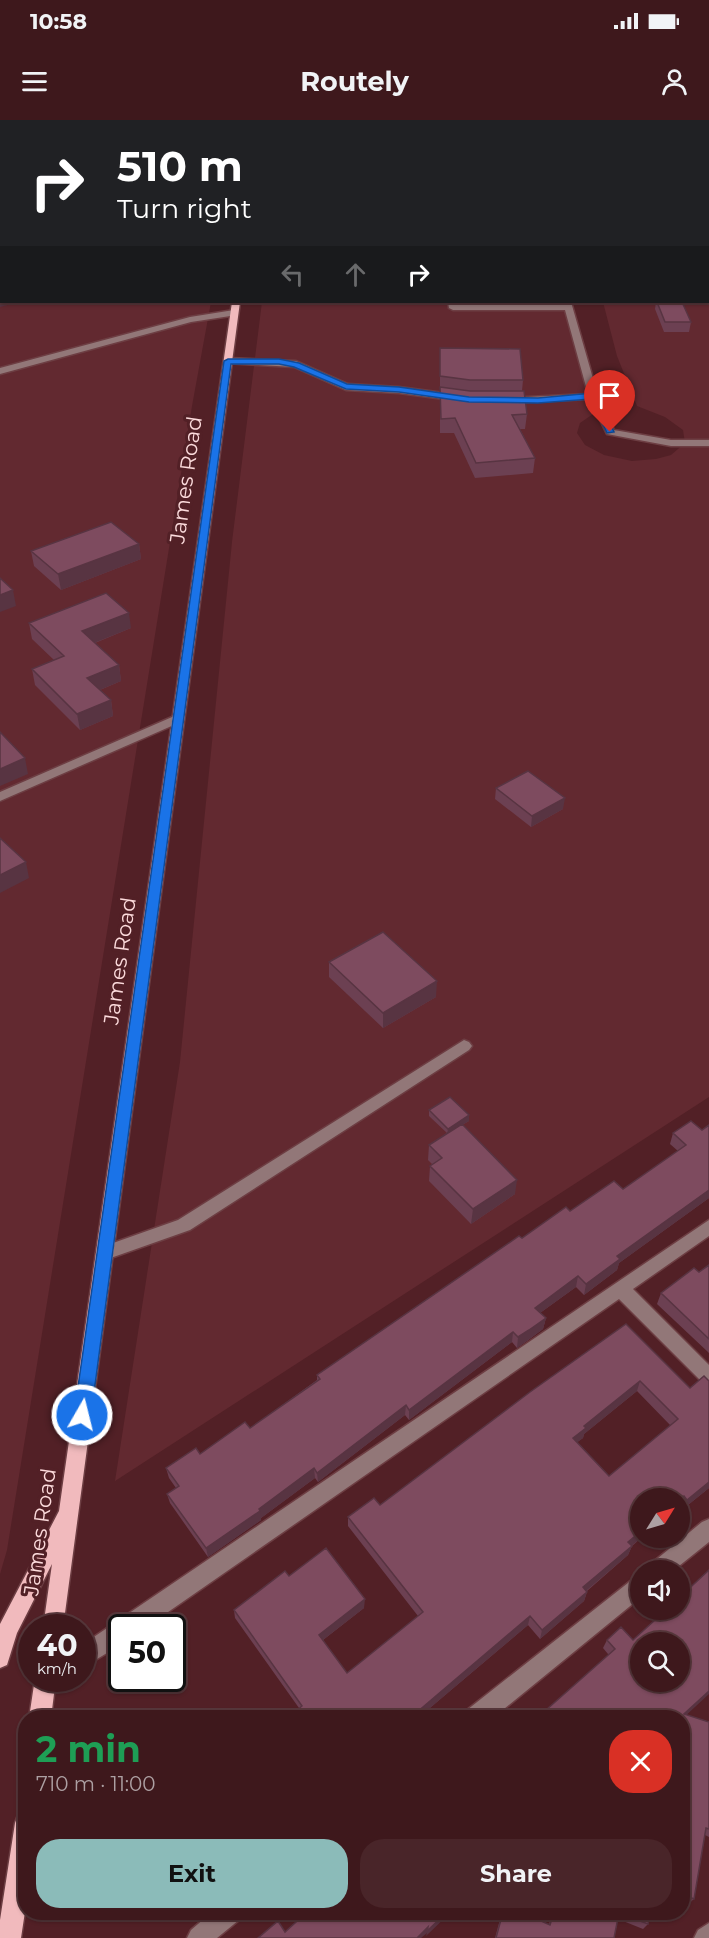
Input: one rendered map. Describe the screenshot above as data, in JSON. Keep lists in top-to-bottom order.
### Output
{
  "streets": {
    "main road": ["James Road"]
  },
  "north": "top right",
  "page": {
    "status": "10:58",
    "header": "Routely",
    "turn": ["510 m", "Turn right"],
    "speed": "40 km/h",
    "limit": "50",
    "heading": ["2 min", "710 m · 11:00"],
    "buttons": ["Exit", "Share"]
  }
}
